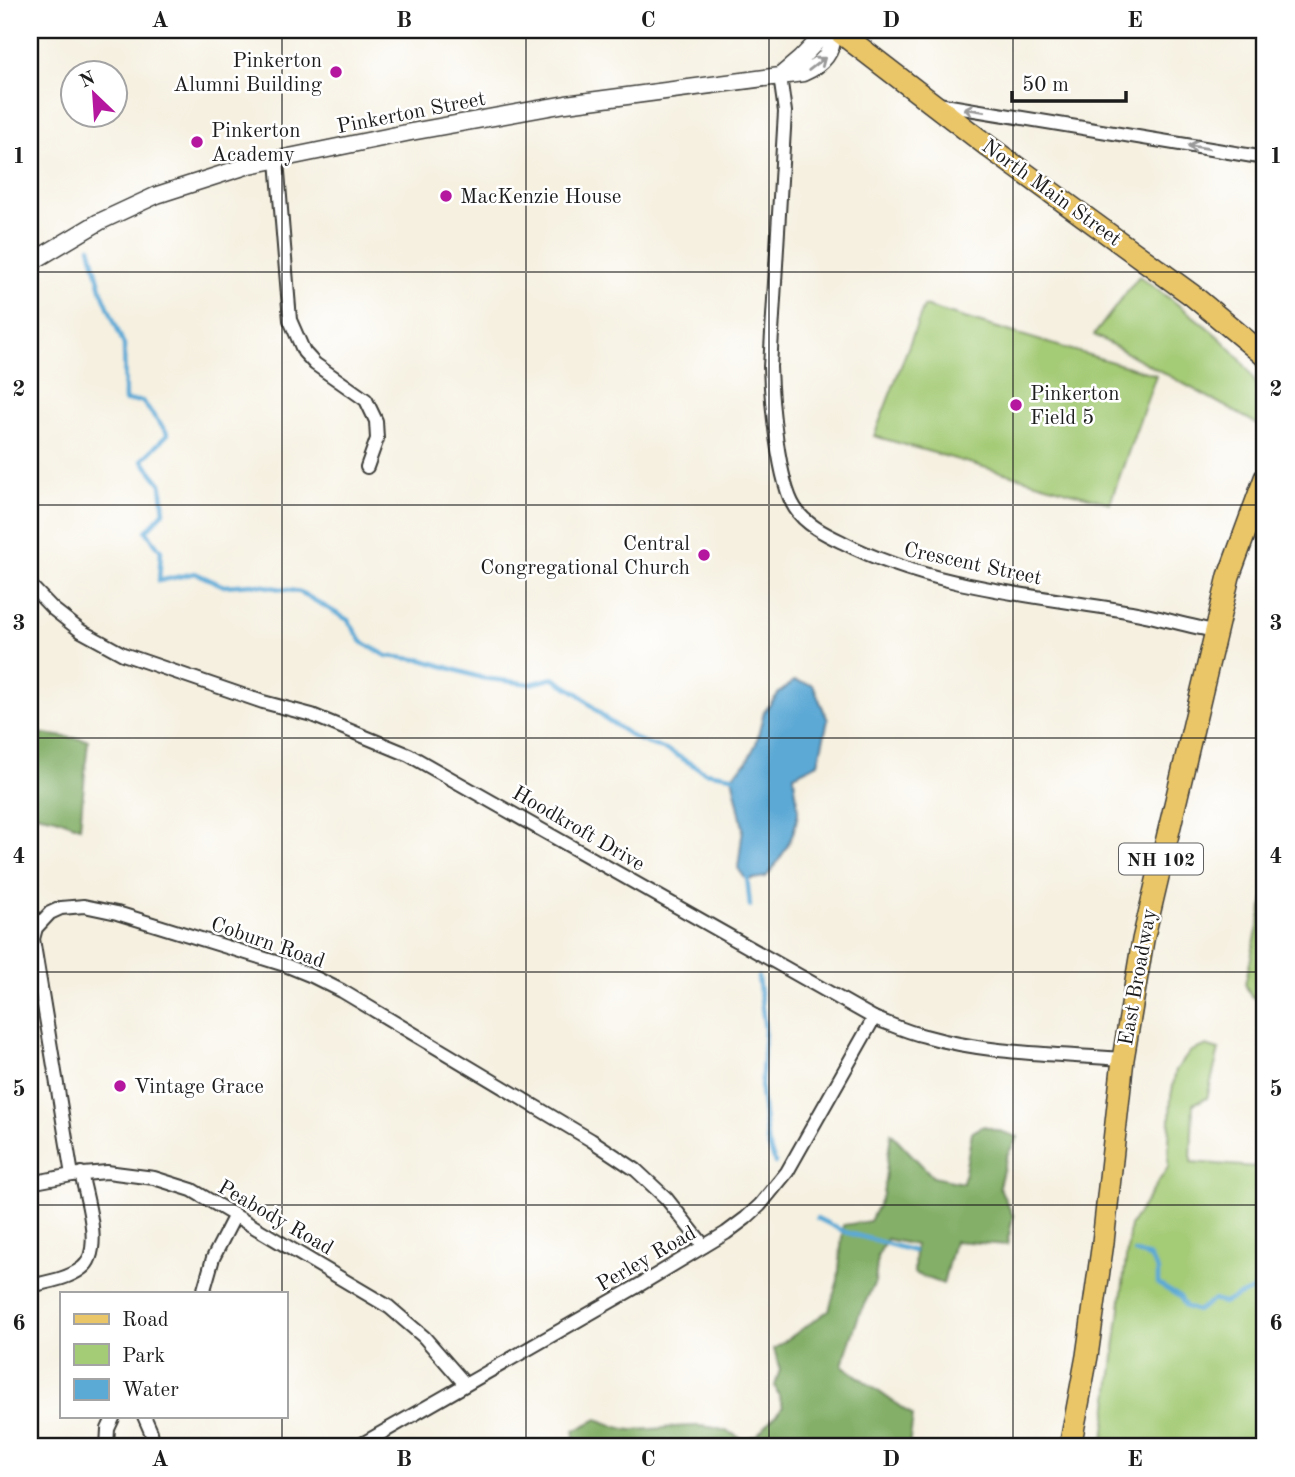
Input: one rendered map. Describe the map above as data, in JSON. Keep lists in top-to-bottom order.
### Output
{
  "streets": {
    "main road": ["North Main Street", "NH 102", "East Broadway"],
    "street": [
      "Pinkerton Street",
      "Crescent Street",
      "Hoodkroft Drive",
      "Coburn Road",
      "Peabody Road",
      "Perley Road"
    ]
  },
  "crossings": [
    ["Pinkerton Street", "North Main Street"],
    ["Pinkerton Street", "Crescent Street"],
    ["Crescent Street", "East Broadway"],
    ["Hoodkroft Drive", "East Broadway"],
    ["Hoodkroft Drive", "Perley Road"],
    ["Coburn Road", "Peabody Road"],
    ["Coburn Road", "Perley Road"],
    ["Peabody Road", "Perley Road"]
  ],
  "places": [
    "Pinkerton Alumni Building",
    "Pinkerton Academy",
    "MacKenzie House",
    "Pinkerton Field 5",
    "Central Congregational Church",
    "Vintage Grace"
  ],
  "legend": ["Road", "Park", "Water"],
  "scale_bar": "50 m",
  "north": "top left",
  "grid": {
    "columns": [
      "A",
      "B",
      "C",
      "D",
      "E"
    ],
    "rows": [
      "1",
      "2",
      "3",
      "4",
      "5",
      "6"
    ]
  }
}
